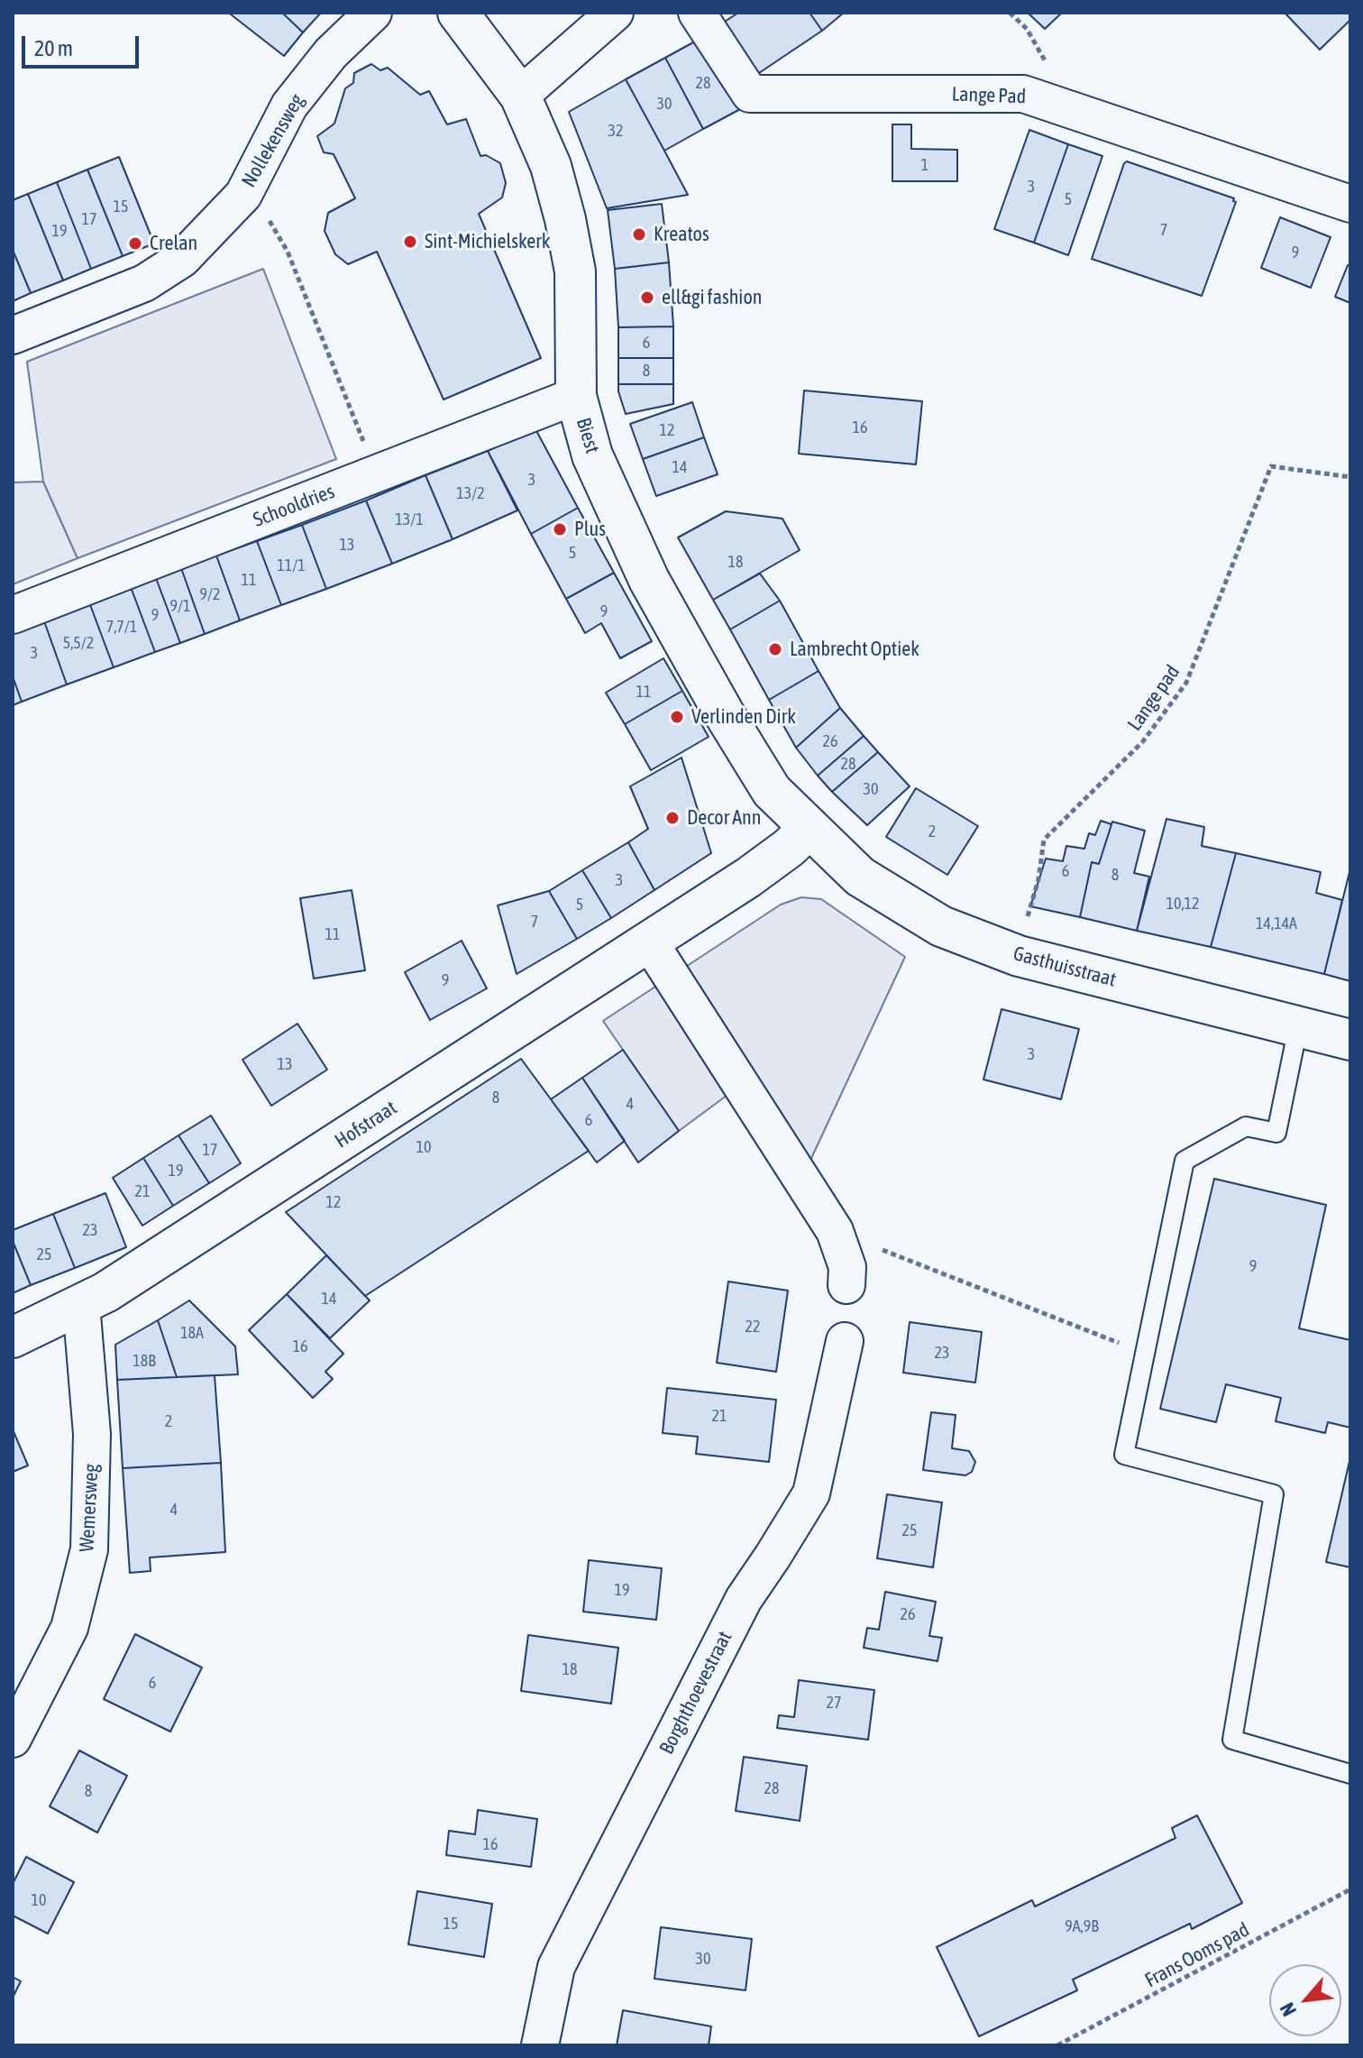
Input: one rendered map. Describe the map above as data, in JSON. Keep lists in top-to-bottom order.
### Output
{
  "streets": {
    "main road": ["Biest", "Gasthuisstraat", "Hofstraat"],
    "street": [
      "Lange Pad",
      "Nollekensweg",
      "Schooldries",
      "Wemersweg",
      "Borghthoevestraat"
    ],
    "path": ["Lange pad", "Frans Ooms pad"]
  },
  "crossings": [
    ["Biest", "Schooldries"],
    ["Biest", "Gasthuisstraat"],
    ["Biest", "Hofstraat"],
    ["Lange pad", "Gasthuisstraat"],
    ["Gasthuisstraat", "Hofstraat"],
    ["Hofstraat", "Wemersweg"]
  ],
  "places": [
    "Kreatos",
    "Sint-Michielskerk",
    "Crelan",
    "ell&gi fashion",
    "Plus",
    "Lambrecht Optiek",
    "Verlinden Dirk",
    "Decor Ann"
  ],
  "house_numbers": [
    "28",
    "30",
    "32",
    "1",
    "3",
    "5",
    "15",
    "17",
    "7",
    "19",
    "9",
    "6",
    "8",
    "16",
    "12",
    "14",
    "3",
    "13/2",
    "13/1",
    "13",
    "5",
    "18",
    "11/1",
    "11",
    "9/2",
    "9/1",
    "9",
    "9",
    "7,7/1",
    "5,5/2",
    "3",
    "11",
    "26",
    "28",
    "30",
    "2",
    "6",
    "8",
    "3",
    "10,12",
    "5",
    "7",
    "14,14A",
    "11",
    "9",
    "3",
    "13",
    "8",
    "4",
    "6",
    "10",
    "17",
    "19",
    "21",
    "12",
    "23",
    "25",
    "9",
    "14",
    "22",
    "18A",
    "16",
    "23",
    "18B",
    "21",
    "2",
    "4",
    "25",
    "19",
    "26",
    "18",
    "6",
    "27",
    "28",
    "8",
    "16",
    "10",
    "15",
    "9A,9B",
    "30"
  ],
  "scale_bar": "20 m",
  "north": "bottom left"
}
